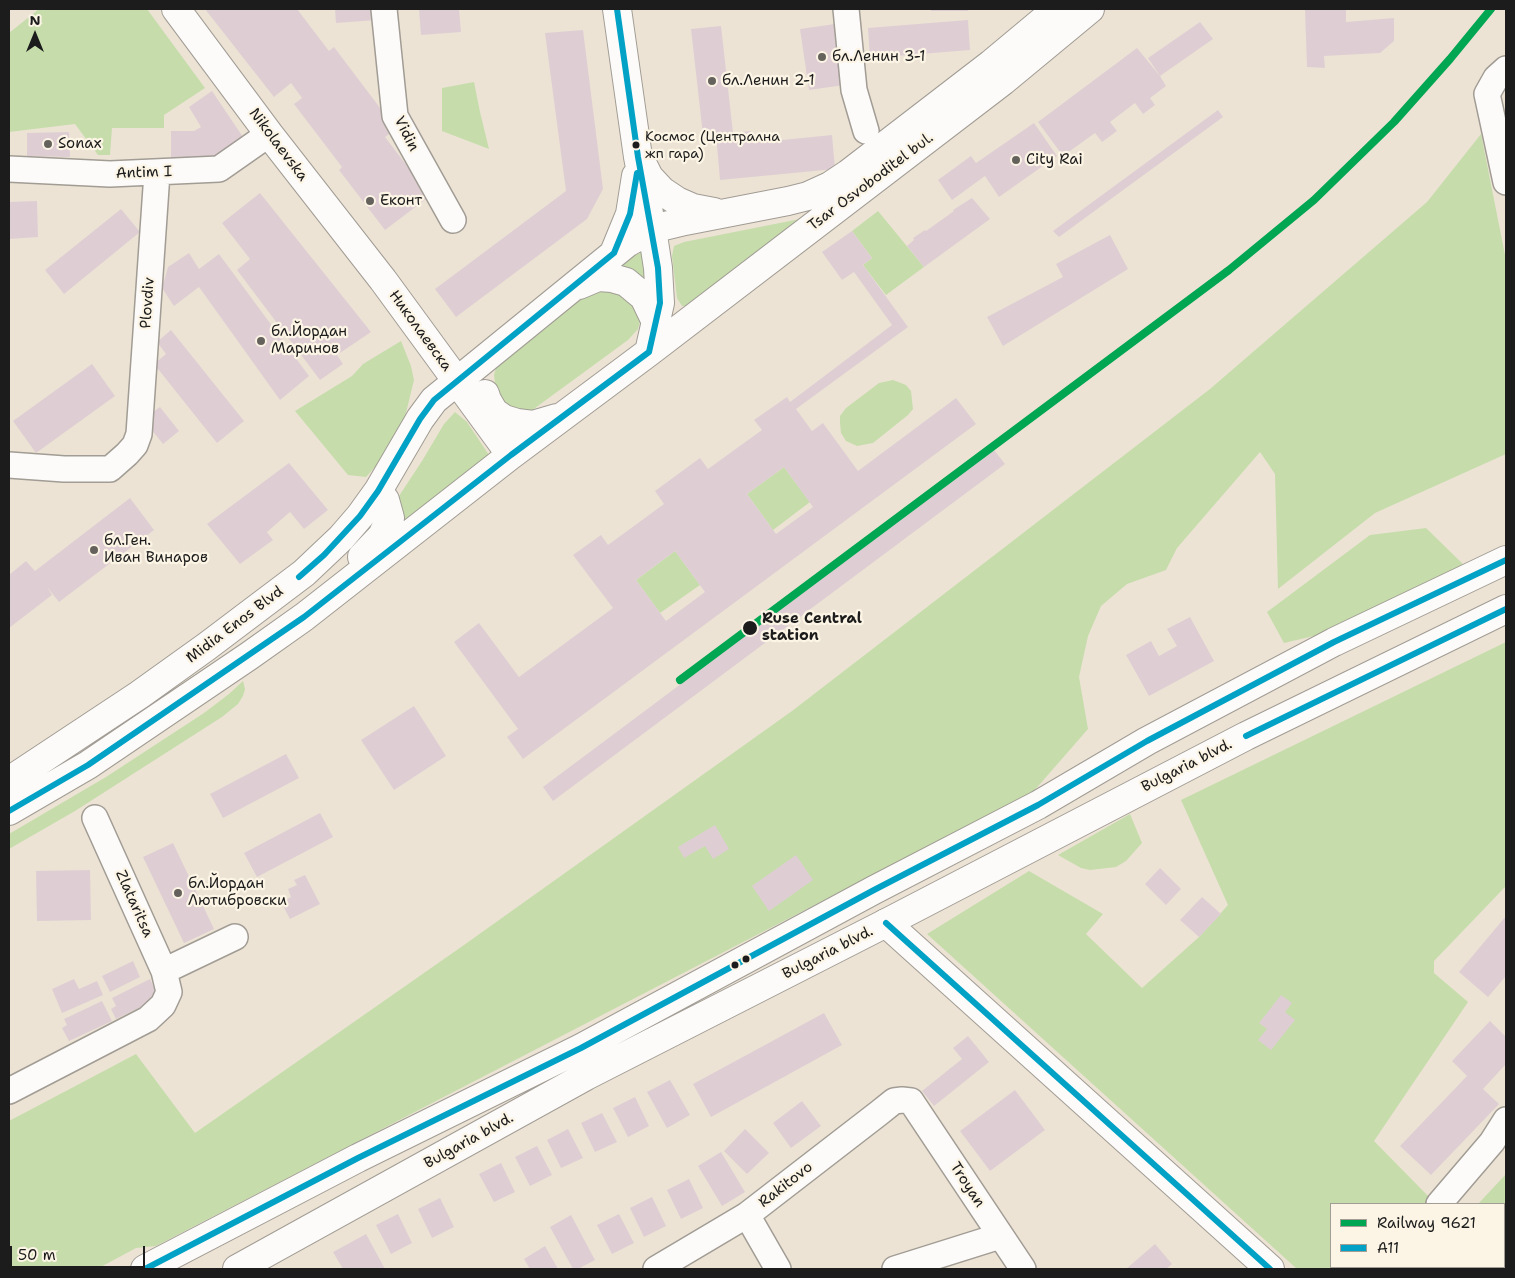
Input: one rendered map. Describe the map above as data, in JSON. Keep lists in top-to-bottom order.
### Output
{
  "streets": {
    "main road": [
      "Nikolaevska",
      "Tsar Osvoboditel bul.",
      "Николаевска",
      "Midia Enos Blvd",
      "Bulgaria blvd."
    ],
    "street": [
      "Vidin",
      "Antim I",
      "Plovdiv",
      "Zlataritsa",
      "Rakitovo",
      "Troyan"
    ]
  },
  "crossings": [
    ["Nikolaevska", "Antim I"],
    ["Nikolaevska", "Николаевска"],
    ["Antim I", "Plovdiv"],
    ["Tsar Osvoboditel bul.", "Midia Enos Blvd"],
    ["Николаевска", "Midia Enos Blvd"],
    ["Rakitovo", "Troyan"]
  ],
  "places": [
    "бл.Ленин 3-1",
    "бл.Ленин 2-1",
    "Sonax",
    "Космос (Централна жп гара)",
    "City Rai",
    "Еконт",
    "бл.Йордан Маринов",
    "бл.Ген. Иван Винаров",
    "Ruse Central station",
    "бл.Йордан Лютибровски"
  ],
  "lines": ["rail line 9621", "transit line А11"],
  "legend": ["Railway 9621", "А11"],
  "scale_bar": "50 m",
  "north": "top"
}
